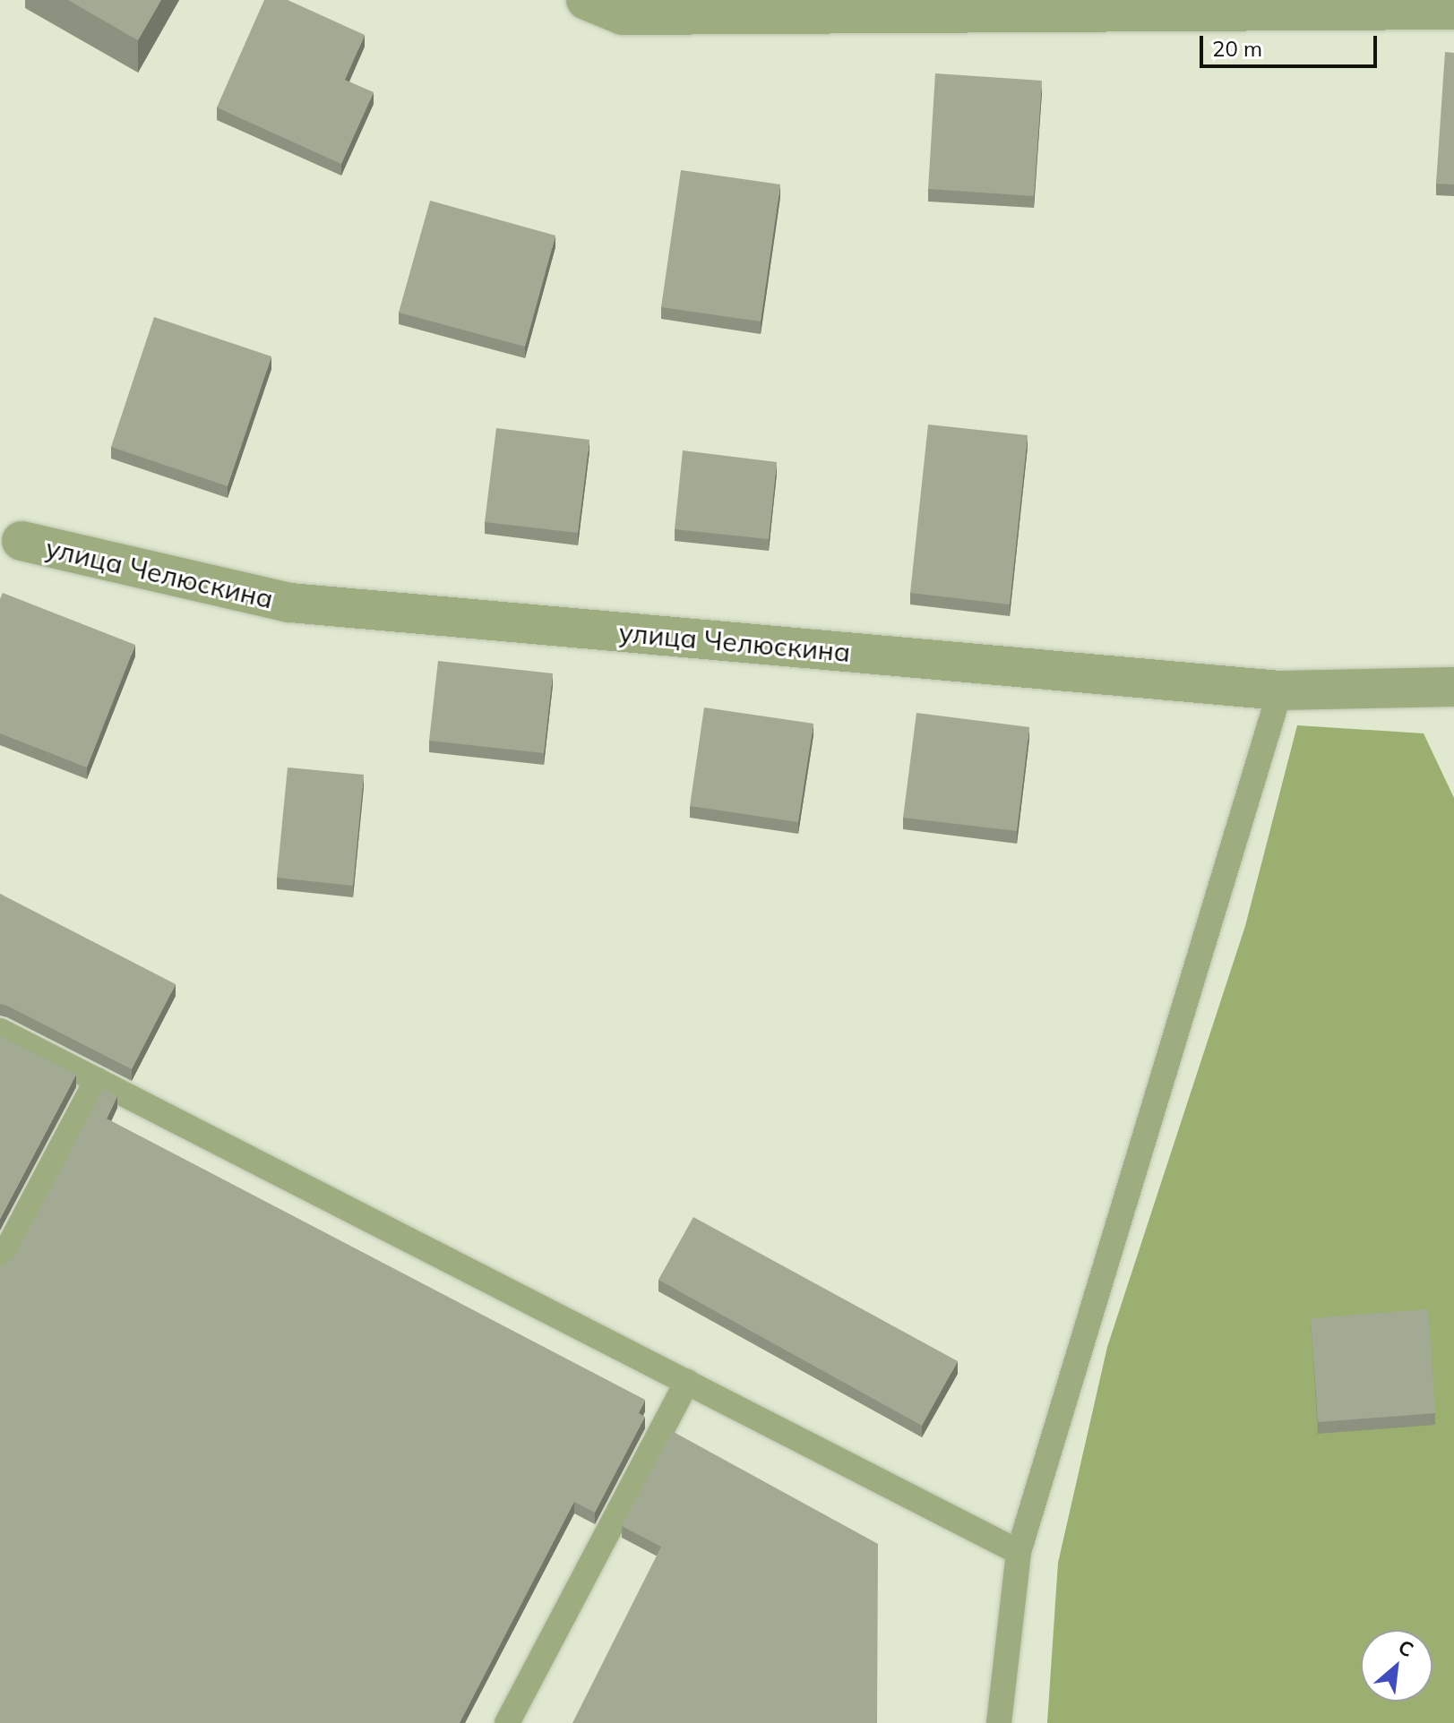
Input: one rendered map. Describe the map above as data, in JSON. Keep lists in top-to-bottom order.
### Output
{
  "streets": {
    "street": ["улица Челюскина"]
  },
  "scale_bar": "20 m",
  "north": "top right"
}
